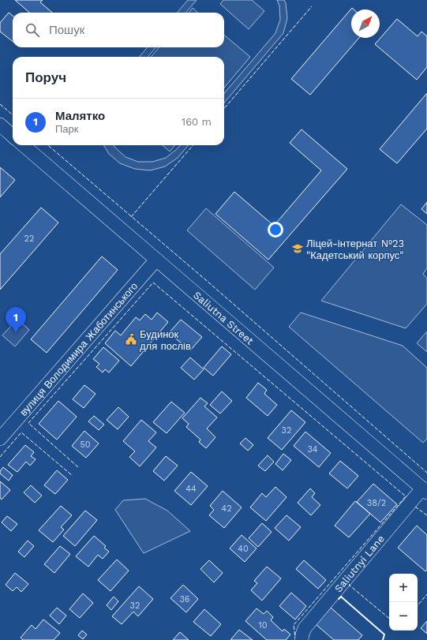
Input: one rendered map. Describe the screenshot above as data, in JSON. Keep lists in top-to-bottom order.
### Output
{
  "streets": {
    "street": ["Saliutna Street", "вулиця Володимира Жаботинського", "Saliutnyi Lane"]
  },
  "crossings": [
    ["Saliutna Street", "вулиця Володимира Жаботинського"],
    ["Saliutna Street", "Saliutnyi Lane"]
  ],
  "places": {
    "school or university": ["Ліцей-інтернат №23 \"Кадетський корпус\""],
    "public building": ["Будинок для послів"]
  },
  "house_numbers": [
    "22",
    "32",
    "50",
    "34",
    "44",
    "38/2",
    "42",
    "40",
    "36",
    "32",
    "10"
  ],
  "north": "top right",
  "page": {
    "search": "Пошук",
    "heading": "Поруч",
    "list": [
      {
        "mark": "1",
        "name": "Малятко",
        "note": "Парк",
        "value": "160 m"
      }
    ],
    "pins": "1",
    "map_buttons": ["+", "−"]
  }
}
